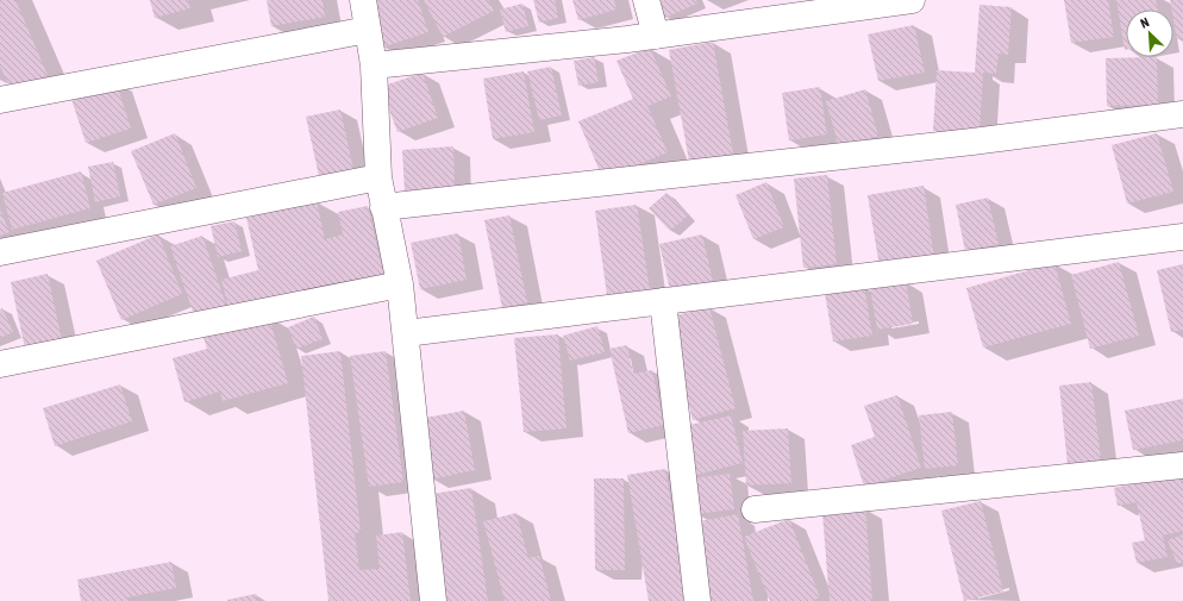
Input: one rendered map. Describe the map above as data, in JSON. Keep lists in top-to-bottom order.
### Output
{
  "north": "top left"
}
